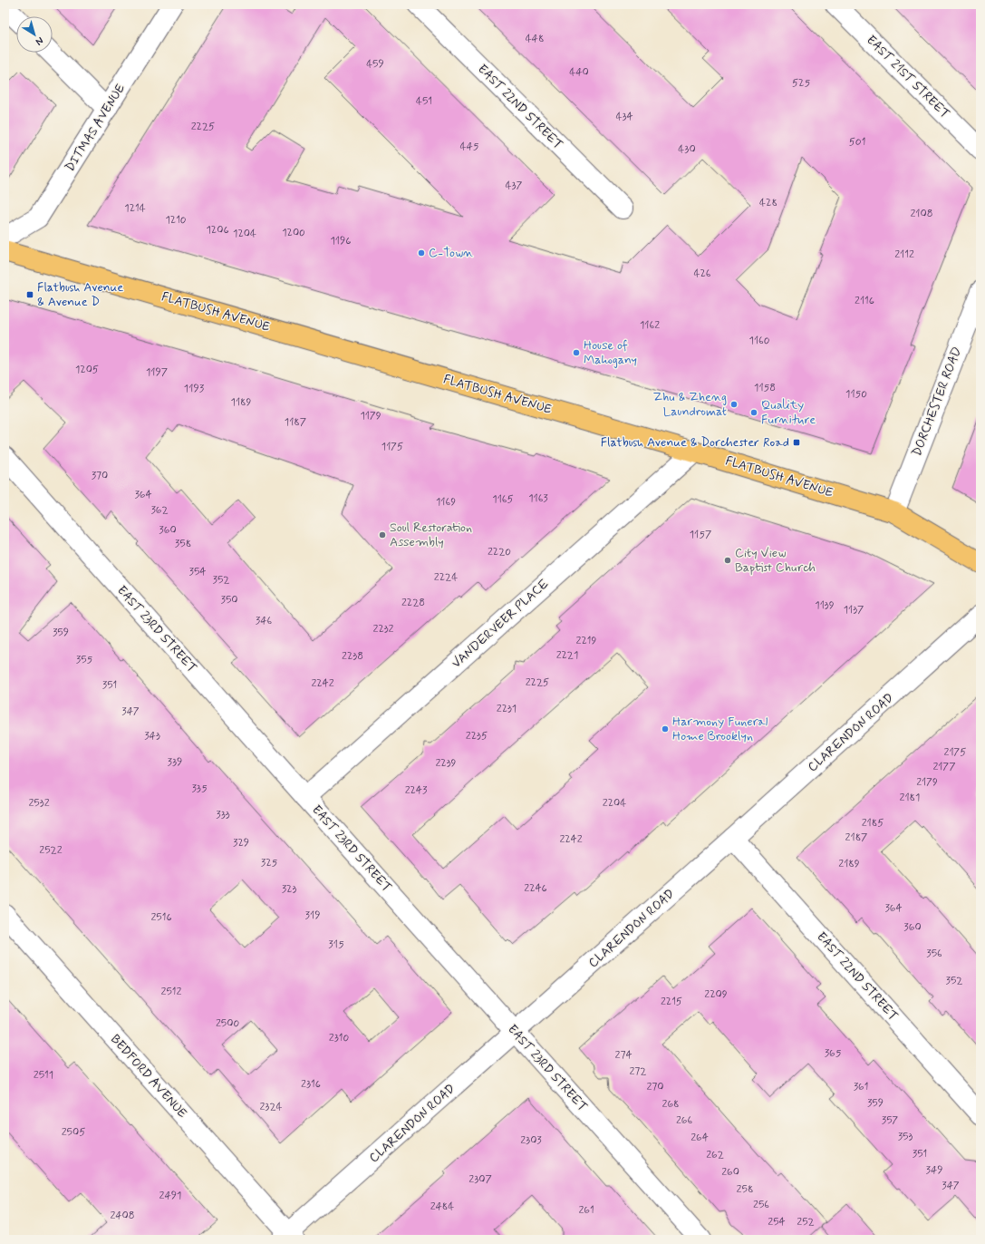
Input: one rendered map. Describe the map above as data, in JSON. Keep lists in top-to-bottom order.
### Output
{
  "streets": {
    "main road": ["FLATBUSH AVENUE"],
    "street": [
      "EAST 21ST STREET",
      "EAST 22ND STREET",
      "DITMAS AVENUE",
      "DORCHESTER ROAD",
      "VANDERVEER PLACE",
      "EAST 23RD STREET",
      "CLARENDON ROAD",
      "BEDFORD AVENUE"
    ]
  },
  "crossings": [
    ["EAST 22ND STREET", "CLARENDON ROAD"],
    ["FLATBUSH AVENUE", "DORCHESTER ROAD"],
    ["FLATBUSH AVENUE", "VANDERVEER PLACE"],
    ["VANDERVEER PLACE", "EAST 23RD STREET"],
    ["EAST 23RD STREET", "CLARENDON ROAD"],
    ["CLARENDON ROAD", "BEDFORD AVENUE"]
  ],
  "places": {
    "other": [
      "C-Town",
      "House of Mahogany",
      "Zhu & Zheng Laundromat",
      "Quality Furniture",
      "Soul Restoration Assembly",
      "City View Baptist Church",
      "Harmony Funeral Home Brooklyn"
    ],
    "transit": ["Flatbush Avenue & Avenue D", "Flatbush Avenue & Dorchester Road"]
  },
  "house_numbers": [
    "448",
    "459",
    "440",
    "525",
    "451",
    "434",
    "2225",
    "501",
    "445",
    "430",
    "437",
    "428",
    "1214",
    "2108",
    "1210",
    "1206",
    "1200",
    "1204",
    "1196",
    "2112",
    "426",
    "2116",
    "1162",
    "1160",
    "1205",
    "1197",
    "1158",
    "1193",
    "1150",
    "1189",
    "1179",
    "1187",
    "1175",
    "370",
    "364",
    "1163",
    "1165",
    "1169",
    "362",
    "360",
    "1157",
    "358",
    "2220",
    "354",
    "2224",
    "352",
    "350",
    "2228",
    "1139",
    "1137",
    "346",
    "2232",
    "359",
    "2219",
    "2221",
    "2238",
    "355",
    "2225",
    "2242",
    "351",
    "2231",
    "347",
    "343",
    "2235",
    "2175",
    "339",
    "2239",
    "2177",
    "2179",
    "335",
    "2243",
    "2181",
    "2532",
    "2204",
    "333",
    "2185",
    "2187",
    "2242",
    "329",
    "2522",
    "325",
    "2189",
    "2246",
    "323",
    "364",
    "319",
    "2516",
    "360",
    "315",
    "356",
    "352",
    "2512",
    "2209",
    "2215",
    "2500",
    "2310",
    "365",
    "274",
    "272",
    "2511",
    "2316",
    "270",
    "361",
    "359",
    "268",
    "2324",
    "266",
    "357",
    "2505",
    "353",
    "264",
    "2303",
    "351",
    "262",
    "349",
    "260",
    "2307",
    "347",
    "258",
    "2491",
    "256",
    "2484",
    "261",
    "2408",
    "254",
    "252"
  ],
  "north": "bottom right"
}
